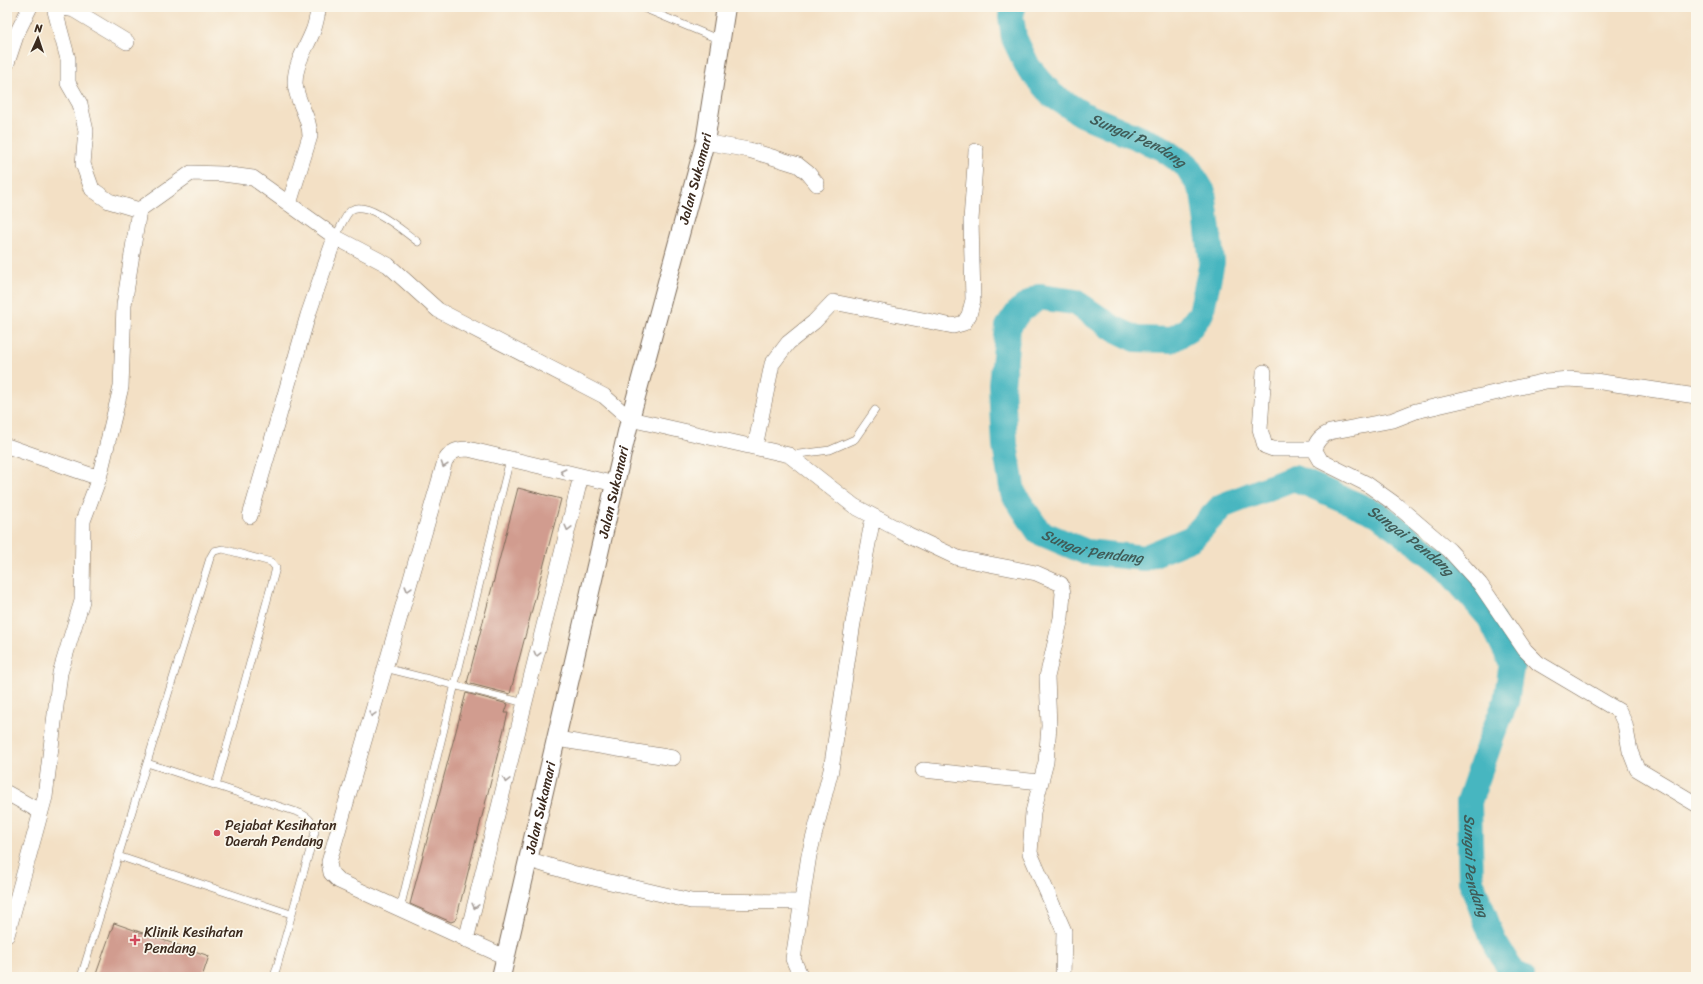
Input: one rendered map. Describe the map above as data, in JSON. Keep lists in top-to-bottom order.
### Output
{
  "streets": {
    "street": ["Jalan Sukamari"]
  },
  "water": ["Sungai Pendang"],
  "places": {
    "other": ["Pejabat Kesihatan Daerah Pendang"],
    "health": ["Klinik Kesihatan Pendang"]
  },
  "north": "top"
}
